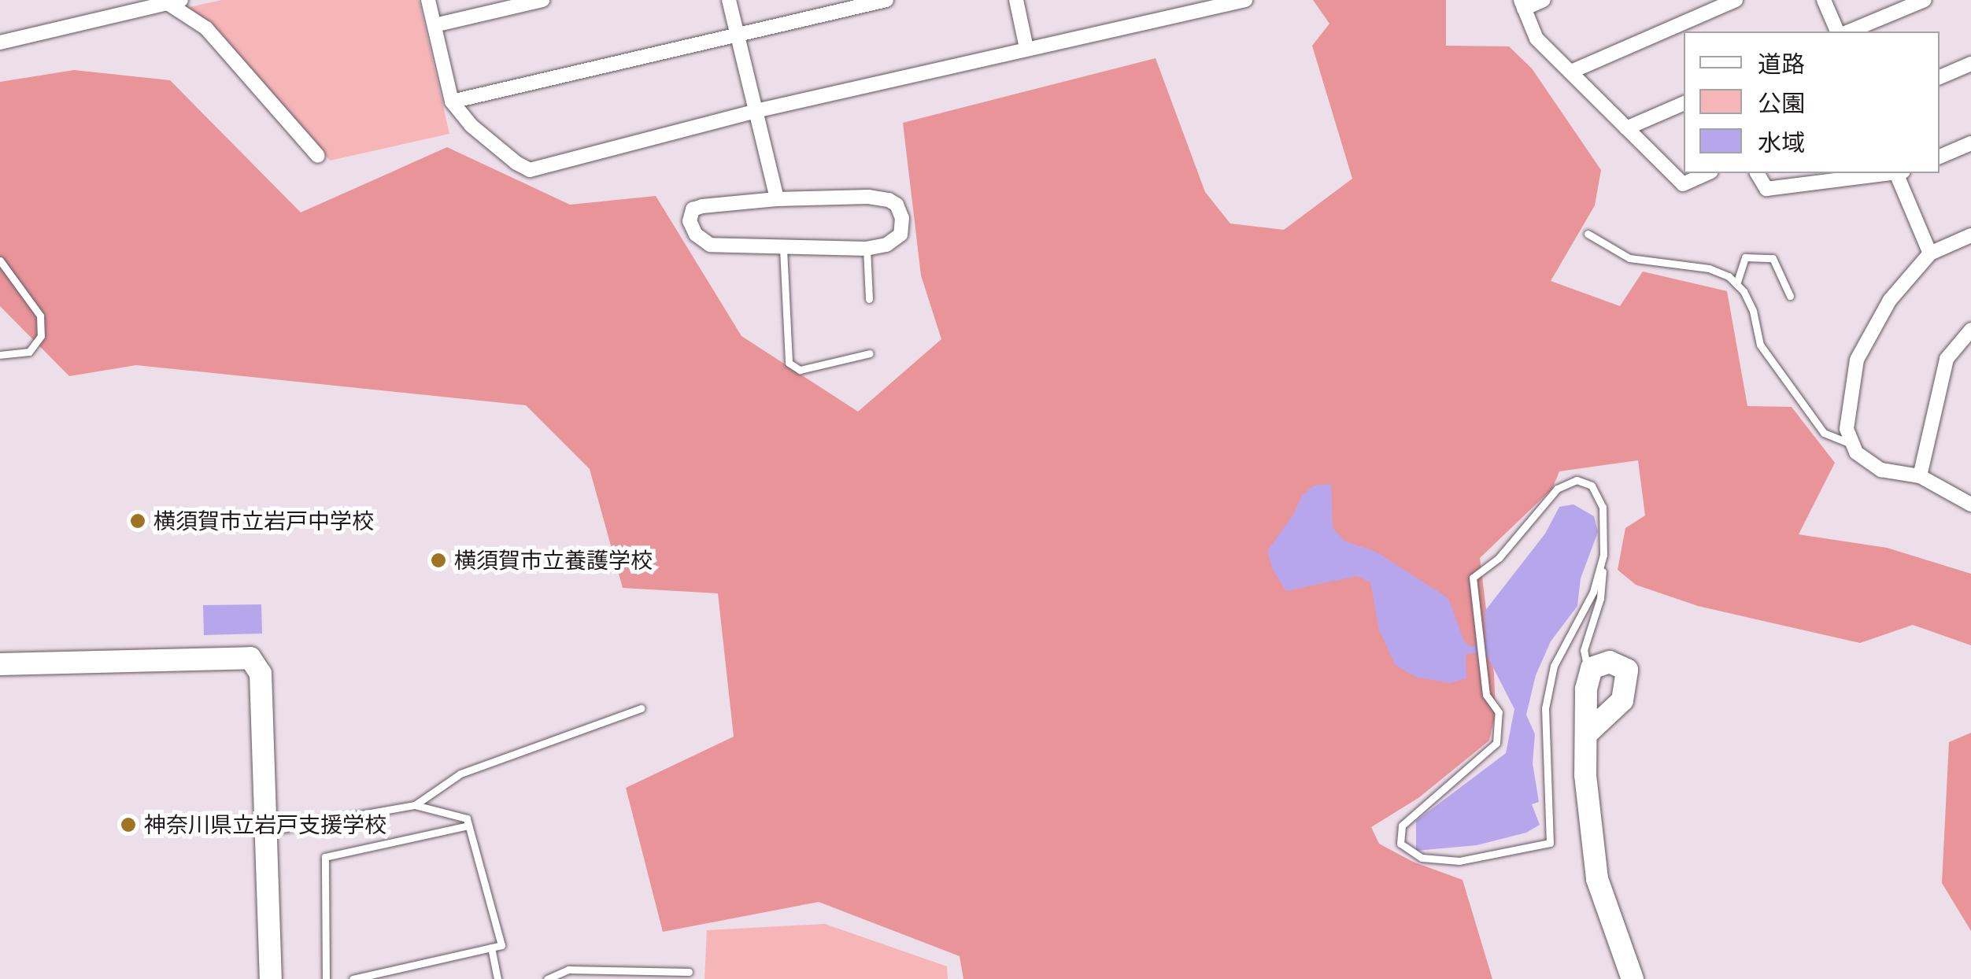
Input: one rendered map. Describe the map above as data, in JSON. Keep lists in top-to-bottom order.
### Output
{
  "places": ["横須賀市立岩戸中学校", "横須賀市立養護学校", "神奈川県立岩戸支援学校"],
  "legend": ["道路", "公園", "水域"]
}
